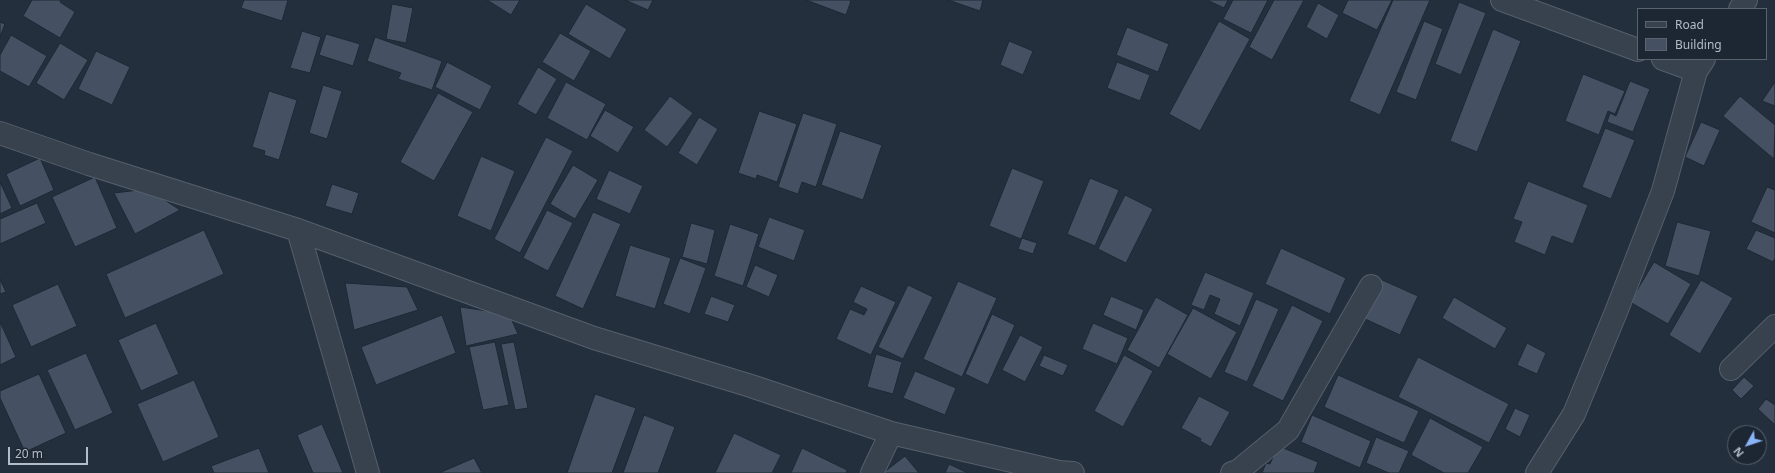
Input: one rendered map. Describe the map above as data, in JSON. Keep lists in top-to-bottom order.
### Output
{
  "legend": ["Road", "Building"],
  "scale_bar": "20 m",
  "north": "bottom left"
}
